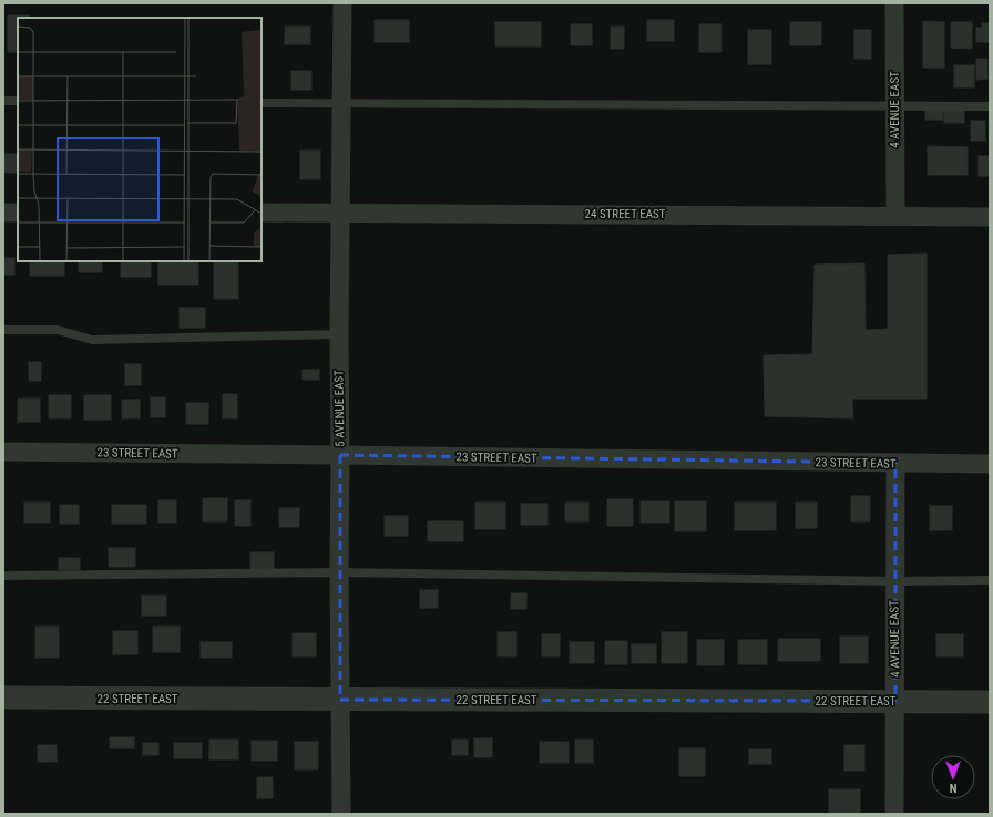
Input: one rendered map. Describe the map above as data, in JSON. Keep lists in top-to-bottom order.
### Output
{
  "streets": {
    "street": [
      "4 AVENUE EAST",
      "24 STREET EAST",
      "5 AVENUE EAST",
      "23 STREET EAST",
      "22 STREET EAST"
    ]
  },
  "crossings": [
    ["4 AVENUE EAST", "24 STREET EAST"],
    ["4 AVENUE EAST", "23 STREET EAST"],
    ["4 AVENUE EAST", "22 STREET EAST"],
    ["24 STREET EAST", "5 AVENUE EAST"],
    ["5 AVENUE EAST", "23 STREET EAST"],
    ["5 AVENUE EAST", "22 STREET EAST"]
  ],
  "north": "bottom"
}
